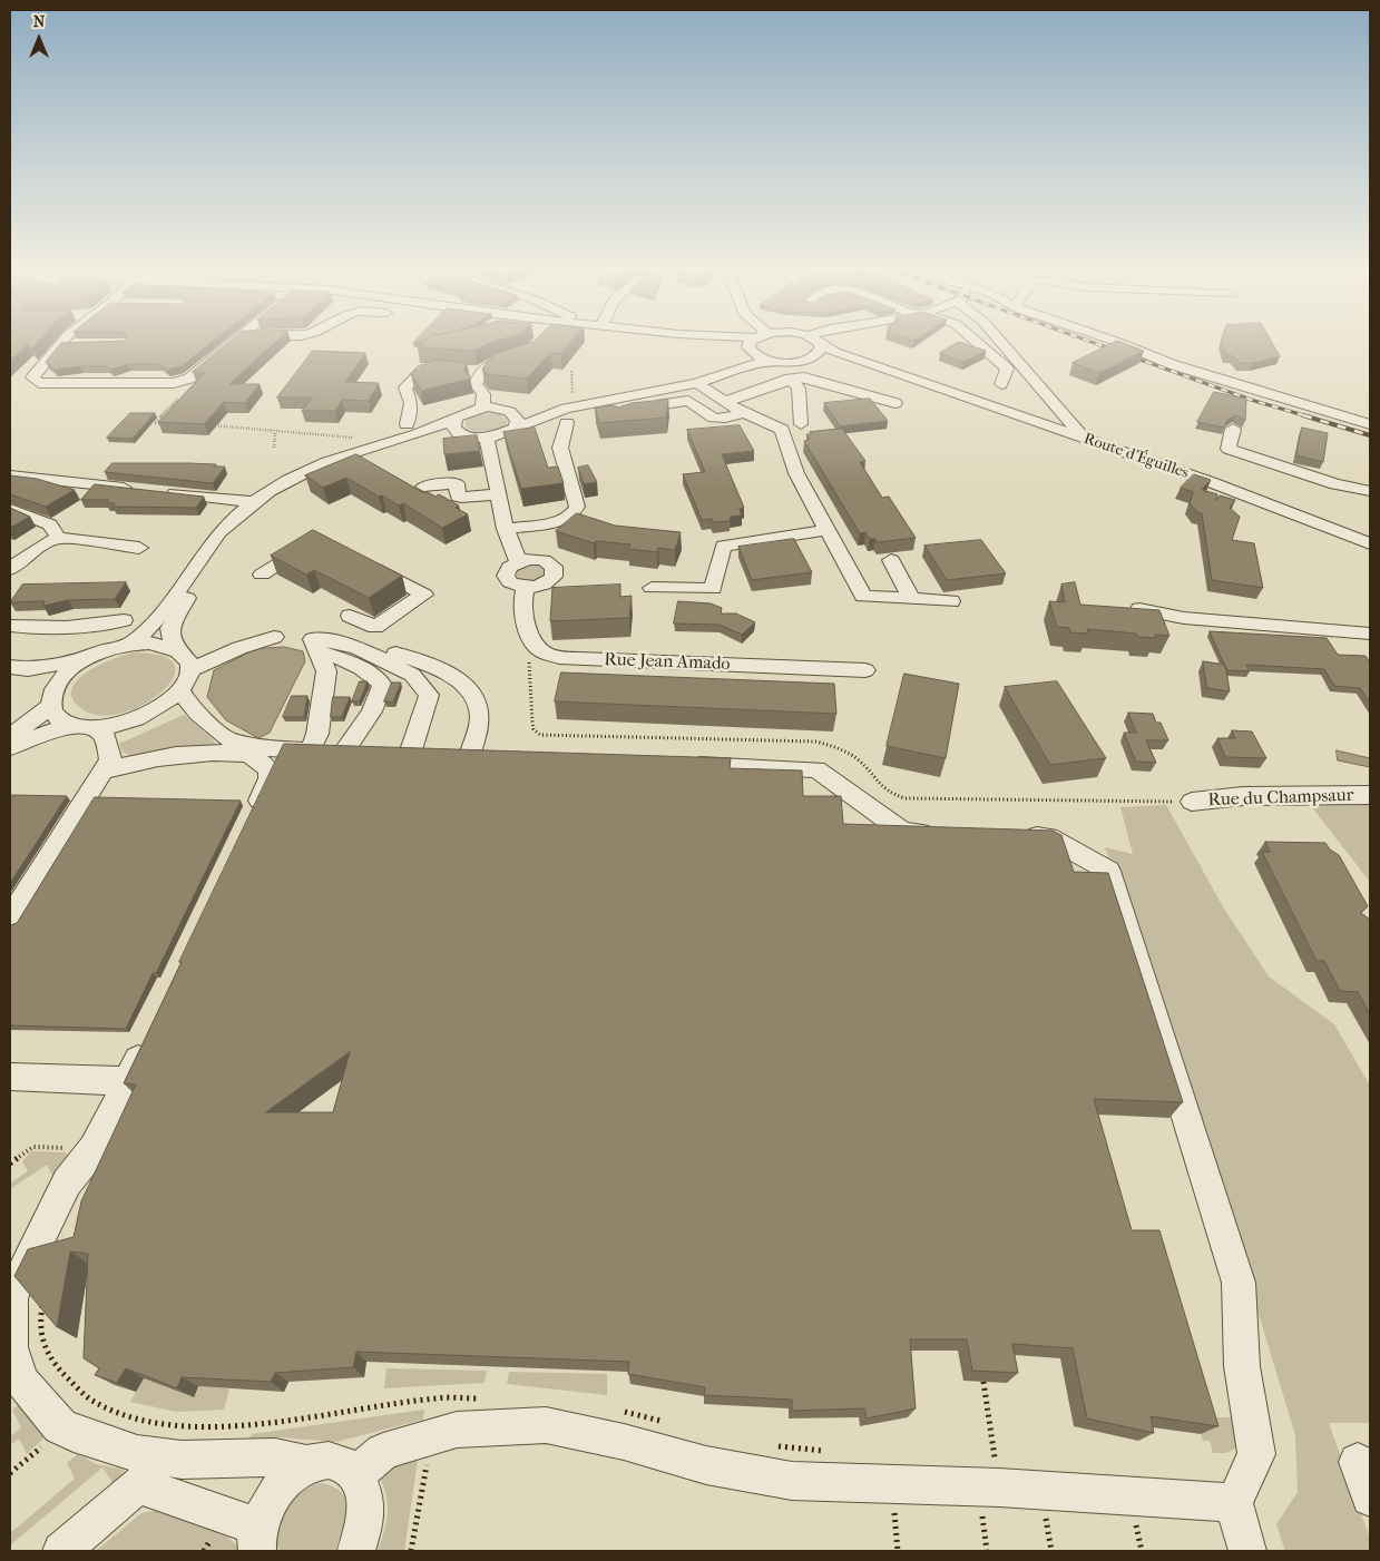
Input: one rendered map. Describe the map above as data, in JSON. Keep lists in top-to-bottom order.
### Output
{
  "streets": {
    "street": ["Route d'Éguilles", "Rue Jean Amado", "Rue du Champsaur"]
  },
  "north": "top"
}
